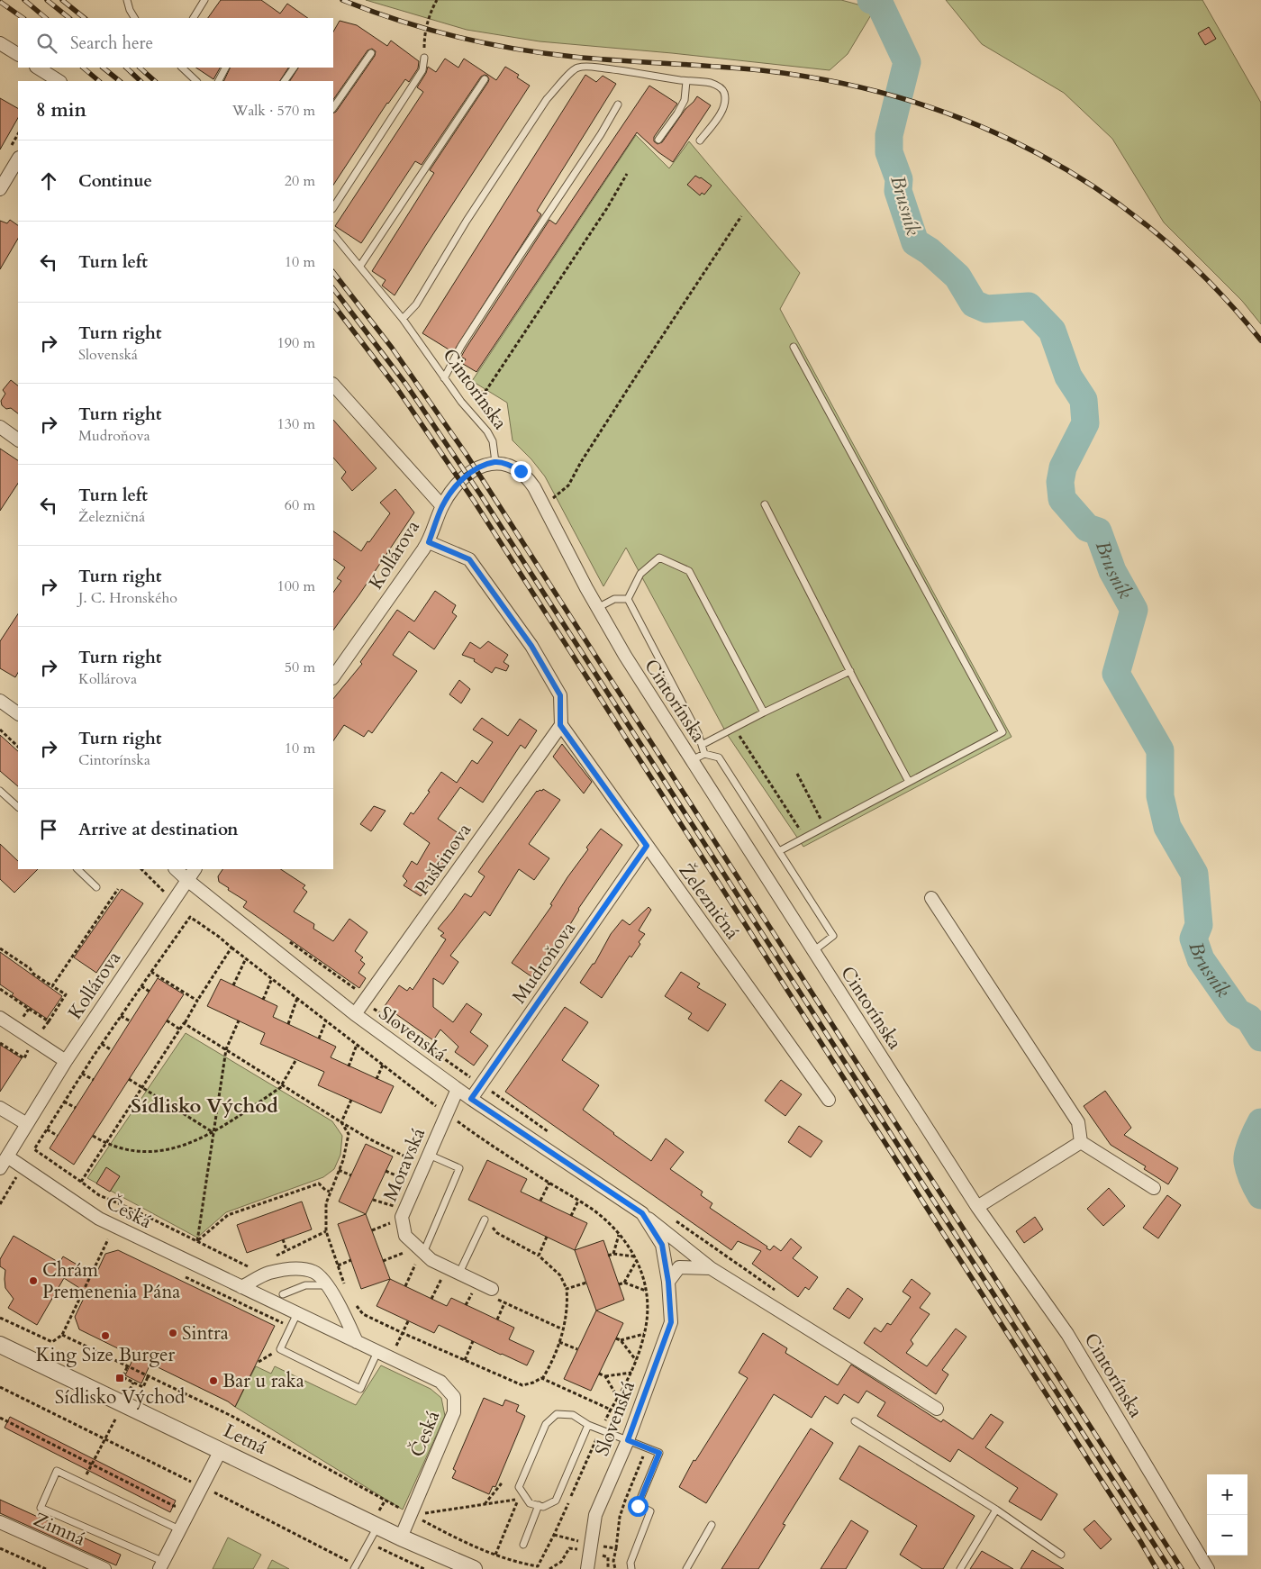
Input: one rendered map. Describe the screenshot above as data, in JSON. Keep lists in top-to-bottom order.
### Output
{
  "streets": {
    "street": [
      "Cintorínska",
      "Kollárova",
      "Puškinova",
      "Železničná",
      "Mudroňova",
      "Slovenská",
      "Moravská",
      "Česká",
      "Letná",
      "Zimná"
    ]
  },
  "crossings": [
    ["Cintorínska", "Kollárova"],
    ["Kollárova", "Slovenská"],
    ["Kollárova", "Česká"],
    ["Puškinova", "Železničná"],
    ["Puškinova", "Slovenská"],
    ["Železničná", "Mudroňova"],
    ["Mudroňova", "Slovenská"],
    ["Slovenská", "Moravská"],
    ["Česká", "Letná"]
  ],
  "districts": ["Sídlisko Východ"],
  "water": ["Brusník"],
  "places": {
    "other": [
      "Chrám Premenenia Pána",
      "Sintra",
      "King Size Burger",
      "Bar u raka"
    ],
    "transit": ["Sídlisko Východ"]
  },
  "page": {
    "search": "Search here",
    "heading": ["8 min", "Walk · 570 m"],
    "list": [
      ["Continue", "20 m"],
      ["Turn left", "10 m"],
      ["Turn right", "Slovenská", "190 m"],
      ["Turn right", "Mudroňova", "130 m"],
      ["Turn left", "Železničná", "60 m"],
      ["Turn right", "J. C. Hronského", "100 m"],
      ["Turn right", "Kollárova", "50 m"],
      ["Turn right", "Cintorínska", "10 m"],
      "Arrive at destination"
    ],
    "map_buttons": ["+", "−"]
  }
}
